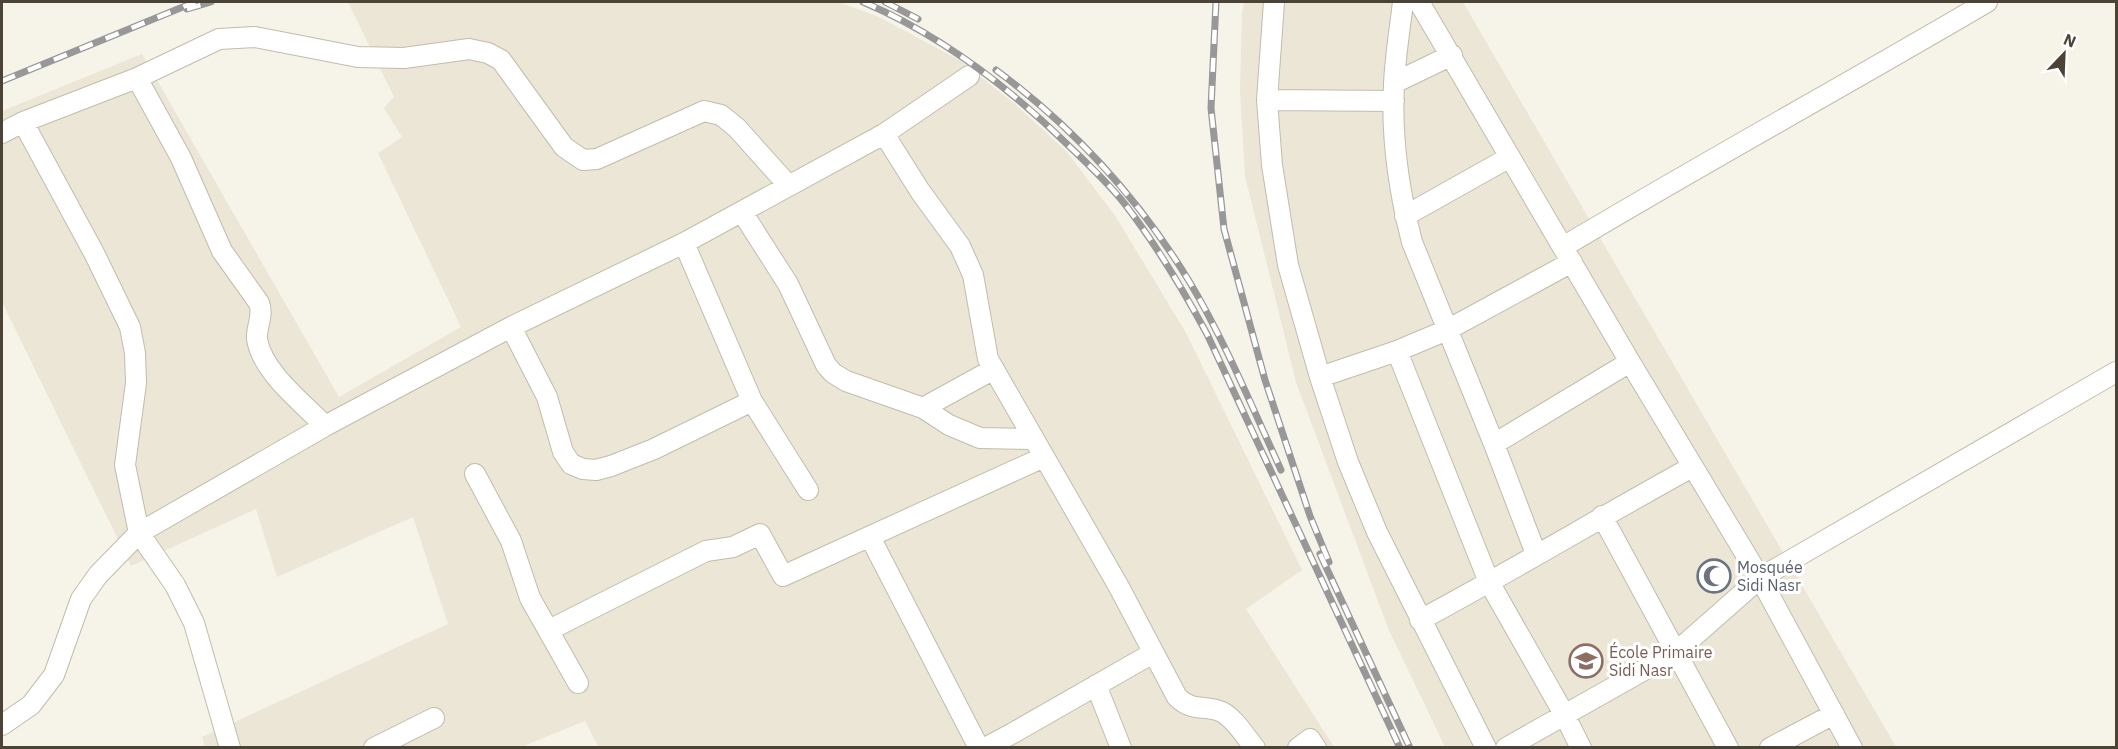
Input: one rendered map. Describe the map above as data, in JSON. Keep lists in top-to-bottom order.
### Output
{
  "places": {
    "mosque": ["Mosquée Sidi Nasr"],
    "school or university": ["École Primaire Sidi Nasr"]
  },
  "north": "top right"
}
